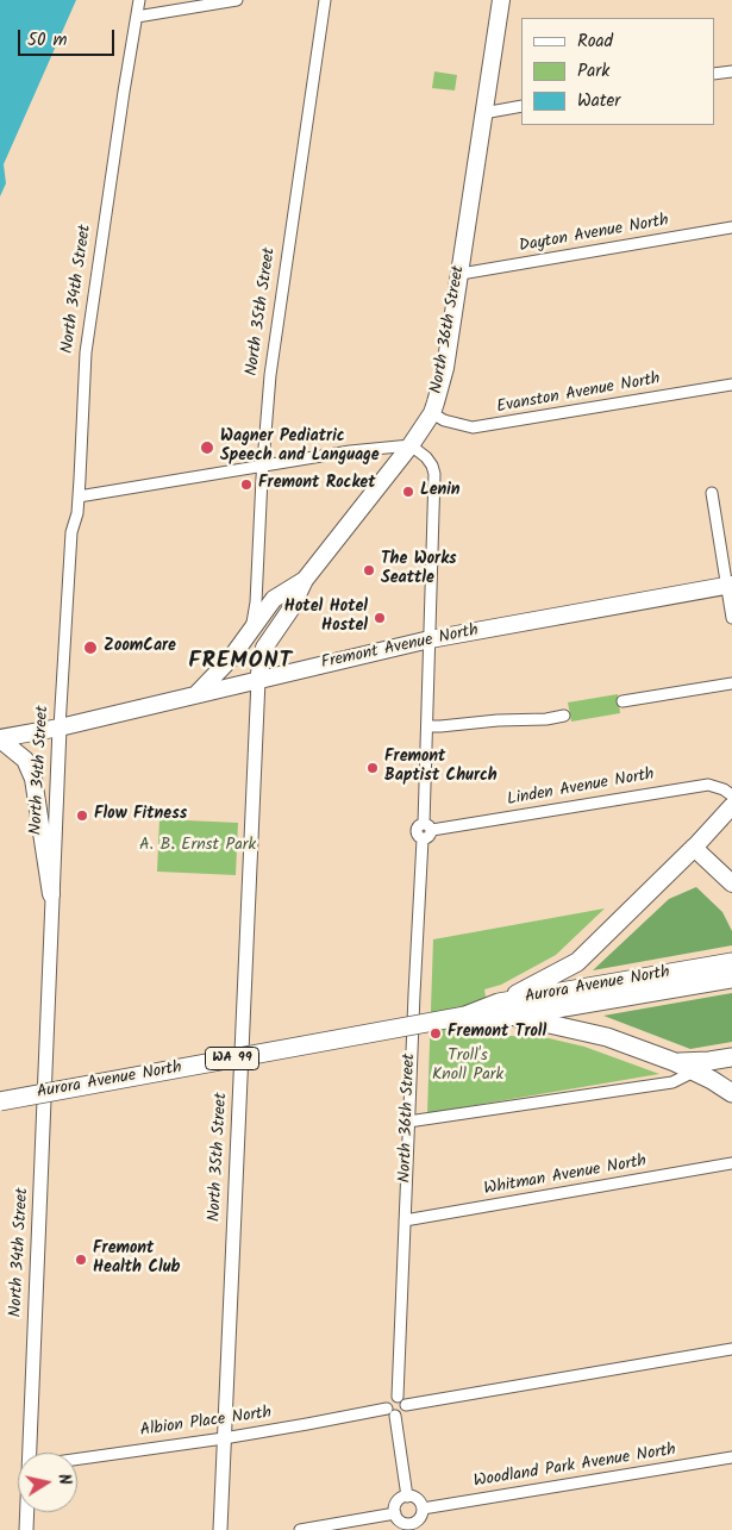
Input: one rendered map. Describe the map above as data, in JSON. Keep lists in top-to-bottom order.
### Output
{
  "streets": {
    "highway": ["Aurora Avenue North", "WA 99"],
    "main road": ["North 36th Street", "Fremont Avenue North"],
    "street": [
      "Dayton Avenue North",
      "North 34th Street",
      "North 35th Street",
      "Evanston Avenue North",
      "Linden Avenue North",
      "Whitman Avenue North",
      "Albion Place North",
      "Woodland Park Avenue North"
    ]
  },
  "crossings": [
    ["Dayton Avenue North", "North 36th Street"],
    ["North 34th Street", "Fremont Avenue North"],
    ["North 35th Street", "Fremont Avenue North"],
    ["North 35th Street", "Albion Place North"],
    ["North 36th Street", "Evanston Avenue North"],
    ["North 36th Street", "Linden Avenue North"],
    ["North 36th Street", "Whitman Avenue North"],
    ["North 36th Street", "Albion Place North"]
  ],
  "districts": ["FREMONT"],
  "parks": ["A. B. Ernst Park", "Troll's Knoll Park"],
  "places": [
    "Wagner Pediatric Speech and Language",
    "Fremont Rocket",
    "Lenin",
    "The Works Seattle",
    "Hotel Hotel Hostel",
    "ZoomCare",
    "Fremont Baptist Church",
    "Flow Fitness",
    "Fremont Troll",
    "Fremont Health Club"
  ],
  "legend": ["Road", "Park", "Water"],
  "scale_bar": "50 m",
  "north": "right"
}
